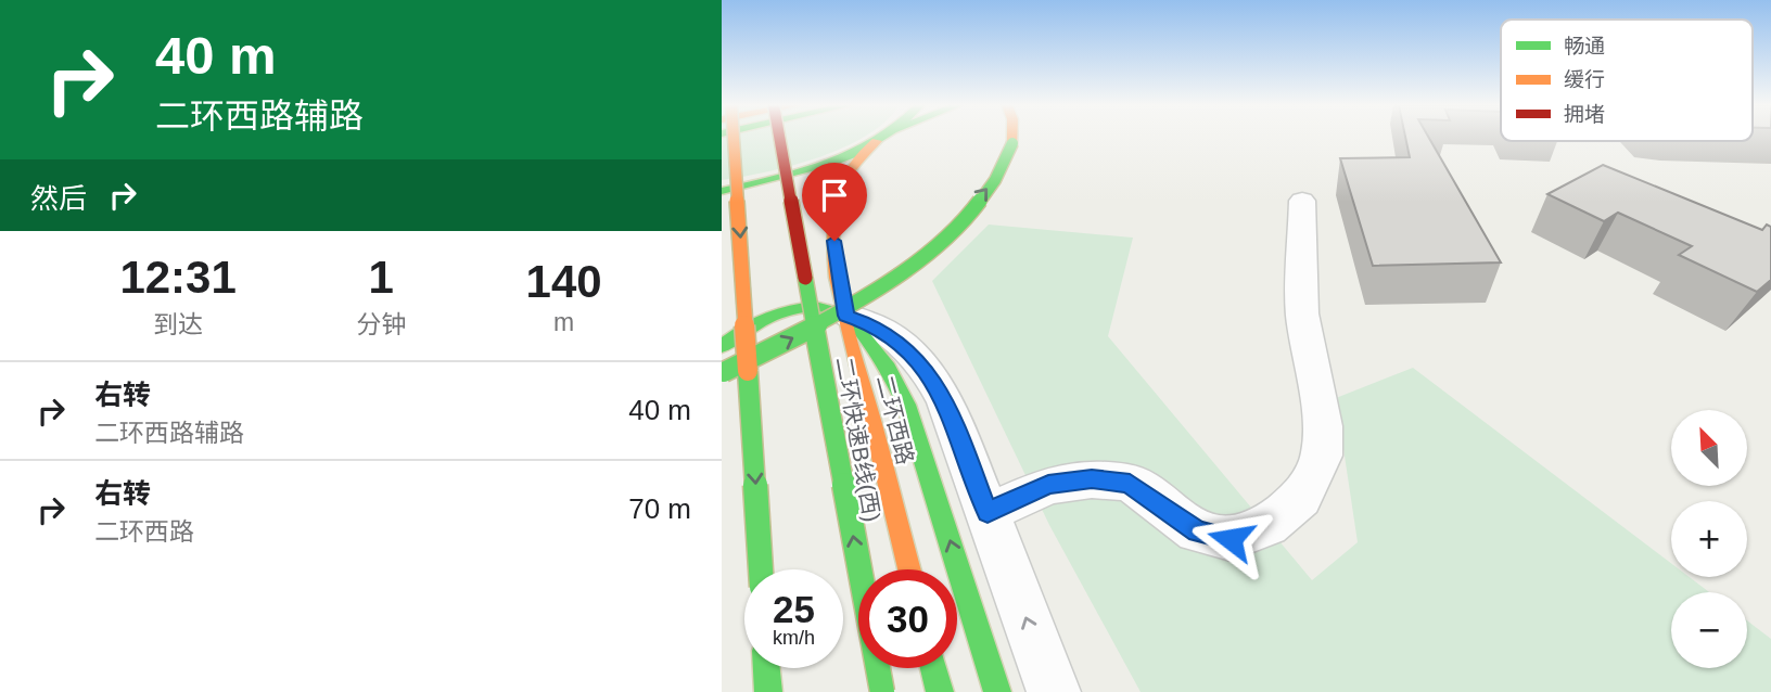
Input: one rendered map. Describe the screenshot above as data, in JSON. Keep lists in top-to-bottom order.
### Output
{
  "streets": {
    "main road": ["二环西路", "二环快速B线(西)"]
  },
  "legend": ["畅通", "缓行", "拥堵"],
  "north": "top left",
  "page": {
    "turn": ["40 m", "二环西路辅路"],
    "then": "然后",
    "eta": [
      "12:31",
      "到达",
      "1",
      "分钟",
      "140",
      "m"
    ],
    "list": [
      {
        "name": "右转",
        "note": "二环西路辅路",
        "value": "40 m"
      },
      {
        "name": "右转",
        "note": "二环西路",
        "value": "70 m"
      }
    ],
    "map_buttons": ["+", "−"],
    "speed": "25 km/h",
    "limit": "30"
  }
}
